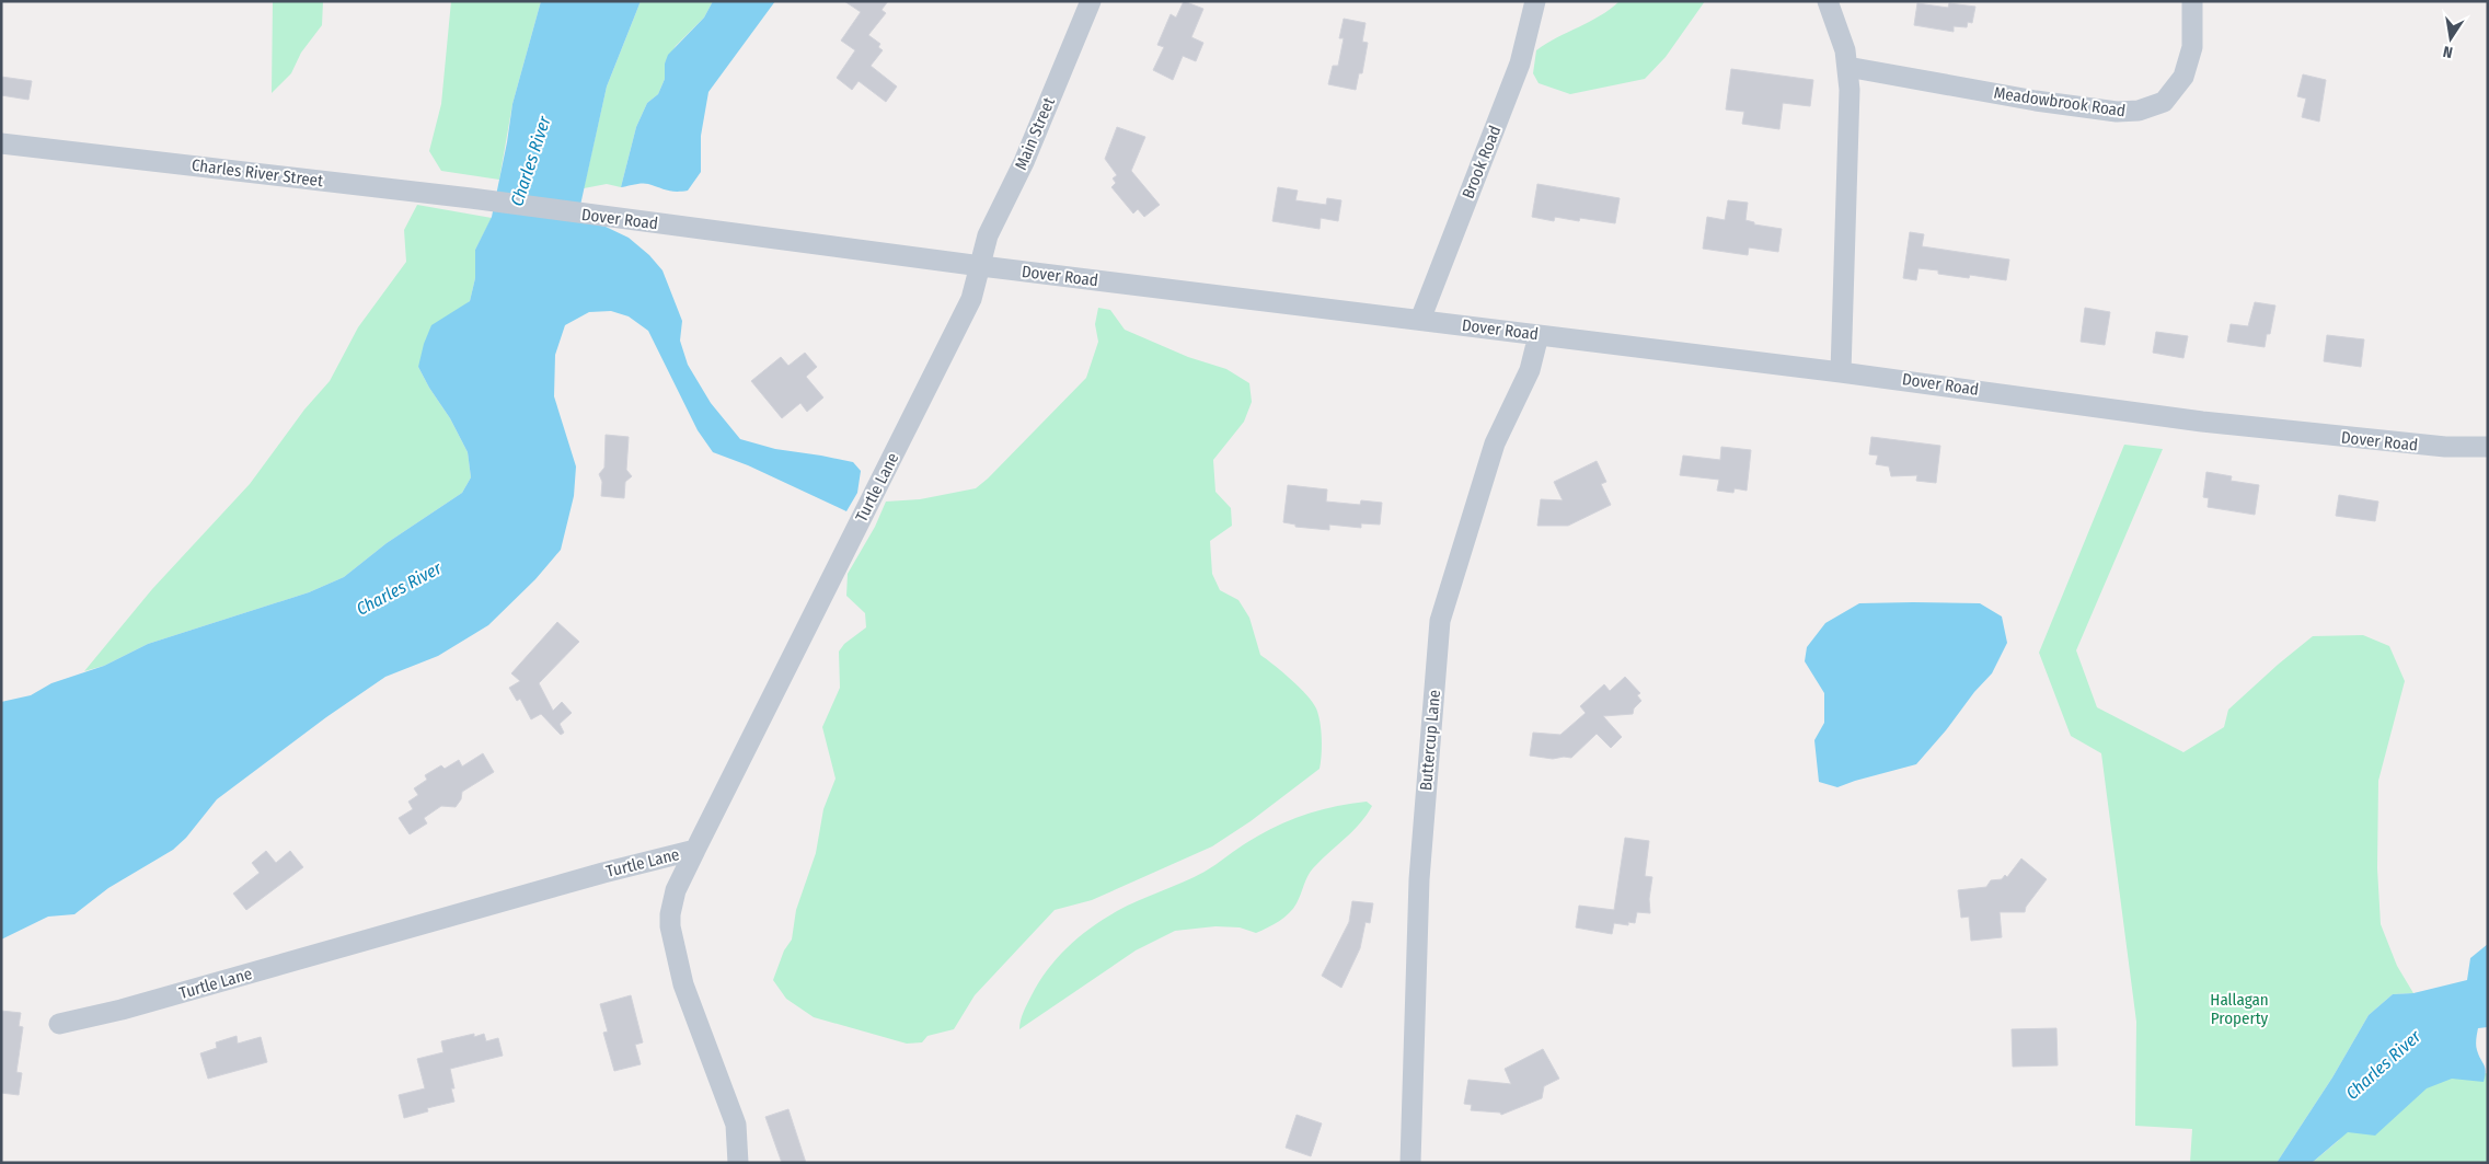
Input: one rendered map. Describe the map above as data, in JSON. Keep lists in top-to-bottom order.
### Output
{
  "streets": {
    "street": [
      "Meadowbrook Road",
      "Main Street",
      "Brook Road",
      "Charles River Street",
      "Dover Road",
      "Turtle Lane",
      "Buttercup Lane"
    ]
  },
  "crossings": [
    ["Main Street", "Dover Road"],
    ["Main Street", "Turtle Lane"],
    ["Brook Road", "Dover Road"],
    ["Charles River Street", "Dover Road"],
    ["Dover Road", "Turtle Lane"],
    ["Dover Road", "Buttercup Lane"]
  ],
  "water": ["Charles River"],
  "parks": ["Hallagan Property"],
  "north": "bottom"
}
